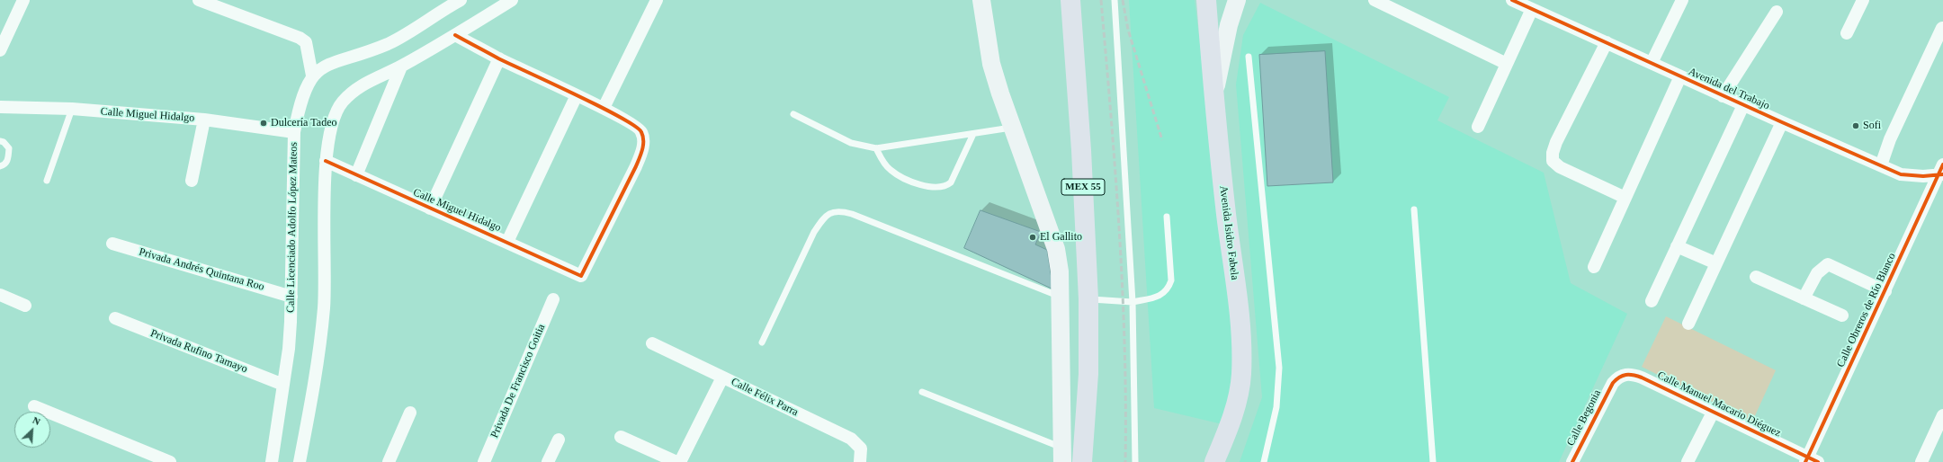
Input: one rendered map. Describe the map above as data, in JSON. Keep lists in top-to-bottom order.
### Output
{
  "streets": {
    "highway": ["MEX 55", "Avenida Isidro Fabela"],
    "street": [
      "Avenida del Trabajo",
      "Calle Miguel Hidalgo",
      "Calle Licenciado Adolfo López Mateos",
      "Privada Andrés Quintana Roo",
      "Calle Obreros de Río Blanco",
      "Privada Rufino Tamayo",
      "Privada De Francisco Goitia",
      "Calle Félix Parra",
      "Calle Manuel Macario Diéguez",
      "Calle Begonia"
    ]
  },
  "crossings": [
    ["Avenida del Trabajo", "Calle Obreros de Río Blanco"],
    ["Calle Miguel Hidalgo", "Calle Licenciado Adolfo López Mateos"],
    ["Calle Licenciado Adolfo López Mateos", "Privada Andrés Quintana Roo"],
    ["Calle Licenciado Adolfo López Mateos", "Privada Rufino Tamayo"],
    ["Calle Obreros de Río Blanco", "Calle Manuel Macario Diéguez"],
    ["Calle Manuel Macario Diéguez", "Calle Begonia"]
  ],
  "places": ["Dulcería Tadeo", "Sofi", "El Gallito"],
  "north": "top right"
}
